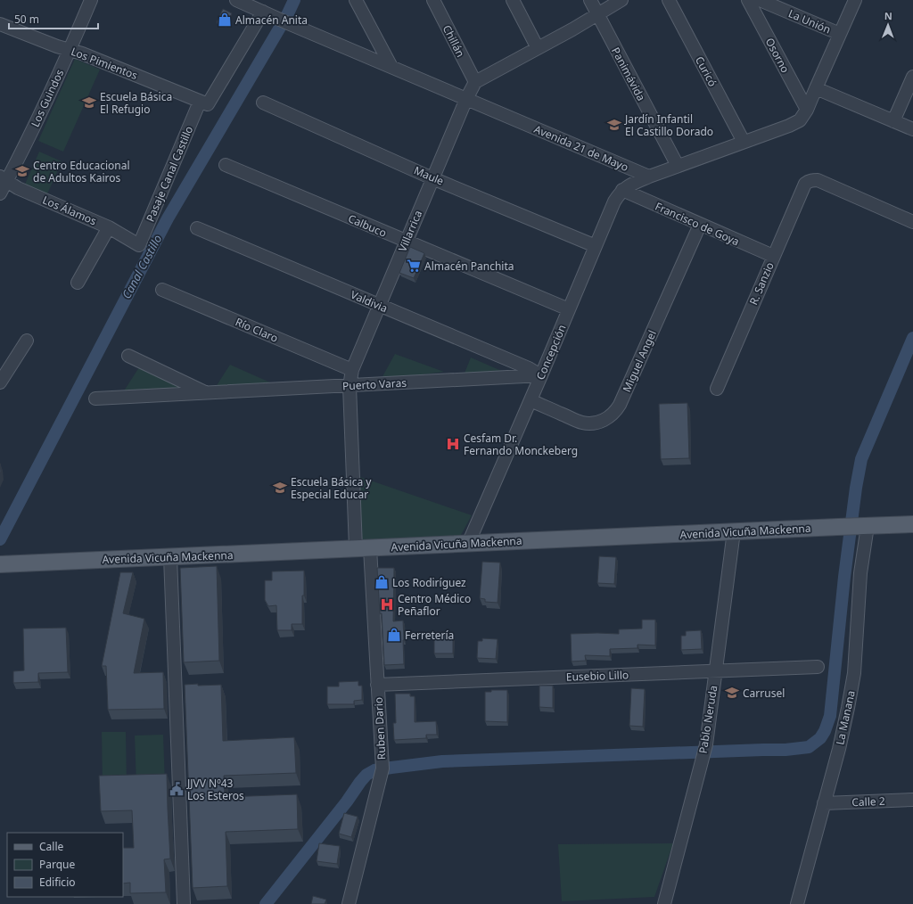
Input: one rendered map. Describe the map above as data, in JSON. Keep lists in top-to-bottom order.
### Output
{
  "streets": {
    "main road": ["Avenida Vicuña Mackenna"],
    "street": [
      "La Unión",
      "Chillán",
      "Osorno",
      "Los Pimientos",
      "Curicó",
      "Panimávida",
      "Los Guindos",
      "Avenida 21 de Mayo",
      "Pasaje Canal Castillo",
      "Maule",
      "Los Álamos",
      "Francisco de Goya",
      "Calbuco",
      "Villarrica",
      "R. Sanzio",
      "Valdivia",
      "Río Claro",
      "Concepción",
      "Miguel Angel",
      "Puerto Varas",
      "Eusebio Lillo",
      "La Manana",
      "Pablo Neruda",
      "Ruben Dario",
      "Calle 2"
    ]
  },
  "crossings": [
    ["Chillán", "Villarrica"],
    ["Los Pimientos", "Los Guindos"],
    ["Los Pimientos", "Pasaje Canal Castillo"],
    ["Los Guindos", "Los Álamos"],
    ["Avenida 21 de Mayo", "Pasaje Canal Castillo"],
    ["Avenida 21 de Mayo", "Villarrica"],
    ["Avenida 21 de Mayo", "Concepción"],
    ["Pasaje Canal Castillo", "Los Álamos"],
    ["Maule", "Villarrica"],
    ["Maule", "Concepción"],
    ["Francisco de Goya", "R. Sanzio"],
    ["Francisco de Goya", "Concepción"],
    ["Francisco de Goya", "Miguel Angel"],
    ["Calbuco", "Villarrica"],
    ["Calbuco", "Concepción"],
    ["Villarrica", "Valdivia"],
    ["Villarrica", "Río Claro"],
    ["Villarrica", "Puerto Varas"],
    ["Villarrica", "Avenida Vicuña Mackenna"],
    ["Villarrica", "Ruben Dario"],
    ["Valdivia", "Concepción"],
    ["Valdivia", "Puerto Varas"],
    ["Concepción", "Miguel Angel"],
    ["Concepción", "Puerto Varas"],
    ["Concepción", "Avenida Vicuña Mackenna"],
    ["Avenida Vicuña Mackenna", "La Manana"],
    ["Avenida Vicuña Mackenna", "Pablo Neruda"],
    ["Avenida Vicuña Mackenna", "Ruben Dario"],
    ["Eusebio Lillo", "Pablo Neruda"],
    ["Eusebio Lillo", "Ruben Dario"],
    ["La Manana", "Calle 2"]
  ],
  "water": ["Canal Castillo"],
  "places": {
    "shop": ["Almacén Anita", "Los Rodiríguez", "Ferretería"],
    "school or university": [
      "Escuela Básica El Refugio",
      "Jardín Infantil El Castillo Dorado",
      "Centro Educacional de Adultos Kairos",
      "Escuela Básica y Especial Educar",
      "Carrusel"
    ],
    "supermarket": ["Almacén Panchita"],
    "hospital": ["Cesfam Dr. Fernando Monckeberg", "Centro Médico Peñaflor"],
    "public building": ["JJVV Nº43 Los Esteros"]
  },
  "legend": ["Calle", "Parque", "Edificio"],
  "scale_bar": "50 m",
  "north": "top"
}
